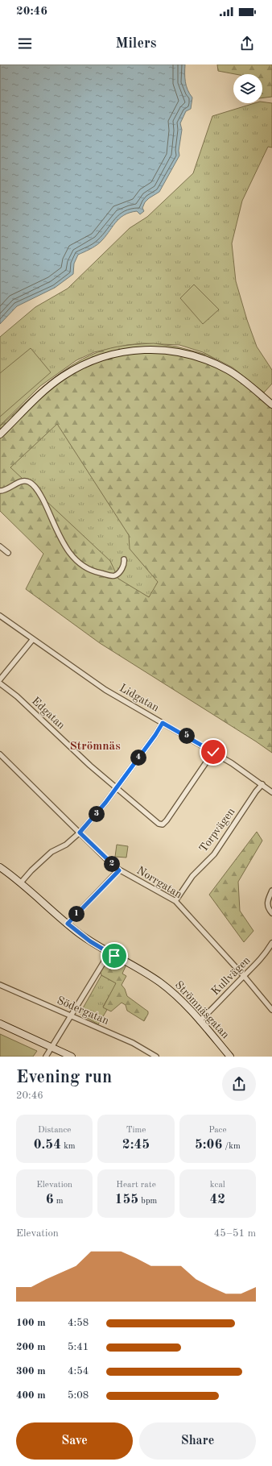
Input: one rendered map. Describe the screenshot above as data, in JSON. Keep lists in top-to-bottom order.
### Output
{
  "streets": {
    "street": [
      "Lidgatan",
      "Edgatan",
      "Torpvägen",
      "Norrgatan",
      "Kullvägen",
      "Strömnäsgatan",
      "Södergatan"
    ]
  },
  "crossings": [
    ["Lidgatan", "Edgatan"],
    ["Lidgatan", "Torpvägen"],
    ["Torpvägen", "Norrgatan"],
    ["Norrgatan", "Kullvägen"],
    ["Kullvägen", "Strömnäsgatan"]
  ],
  "districts": ["Strömnäs"],
  "page": {
    "status": "20:46",
    "header": "Milers",
    "pins": [
      "5",
      "4",
      "3",
      "2",
      "1"
    ],
    "heading": ["Evening run", "20:46"],
    "stats": [
      ["Distance", "0.54 km"],
      ["Time", "2:45"],
      ["Pace", "5:06 /km"],
      ["Elevation", "6 m"],
      ["Heart rate", "155 bpm"],
      ["kcal", "42"]
    ],
    "chart": ["Elevation", "45–51 m"],
    "list": [
      {
        "name": "100 m",
        "note": "4:58"
      },
      {
        "name": "200 m",
        "note": "5:41"
      },
      {
        "name": "300 m",
        "note": "4:54"
      },
      {
        "name": "400 m",
        "note": "5:08"
      }
    ],
    "buttons": ["Save", "Share"]
  }
}
